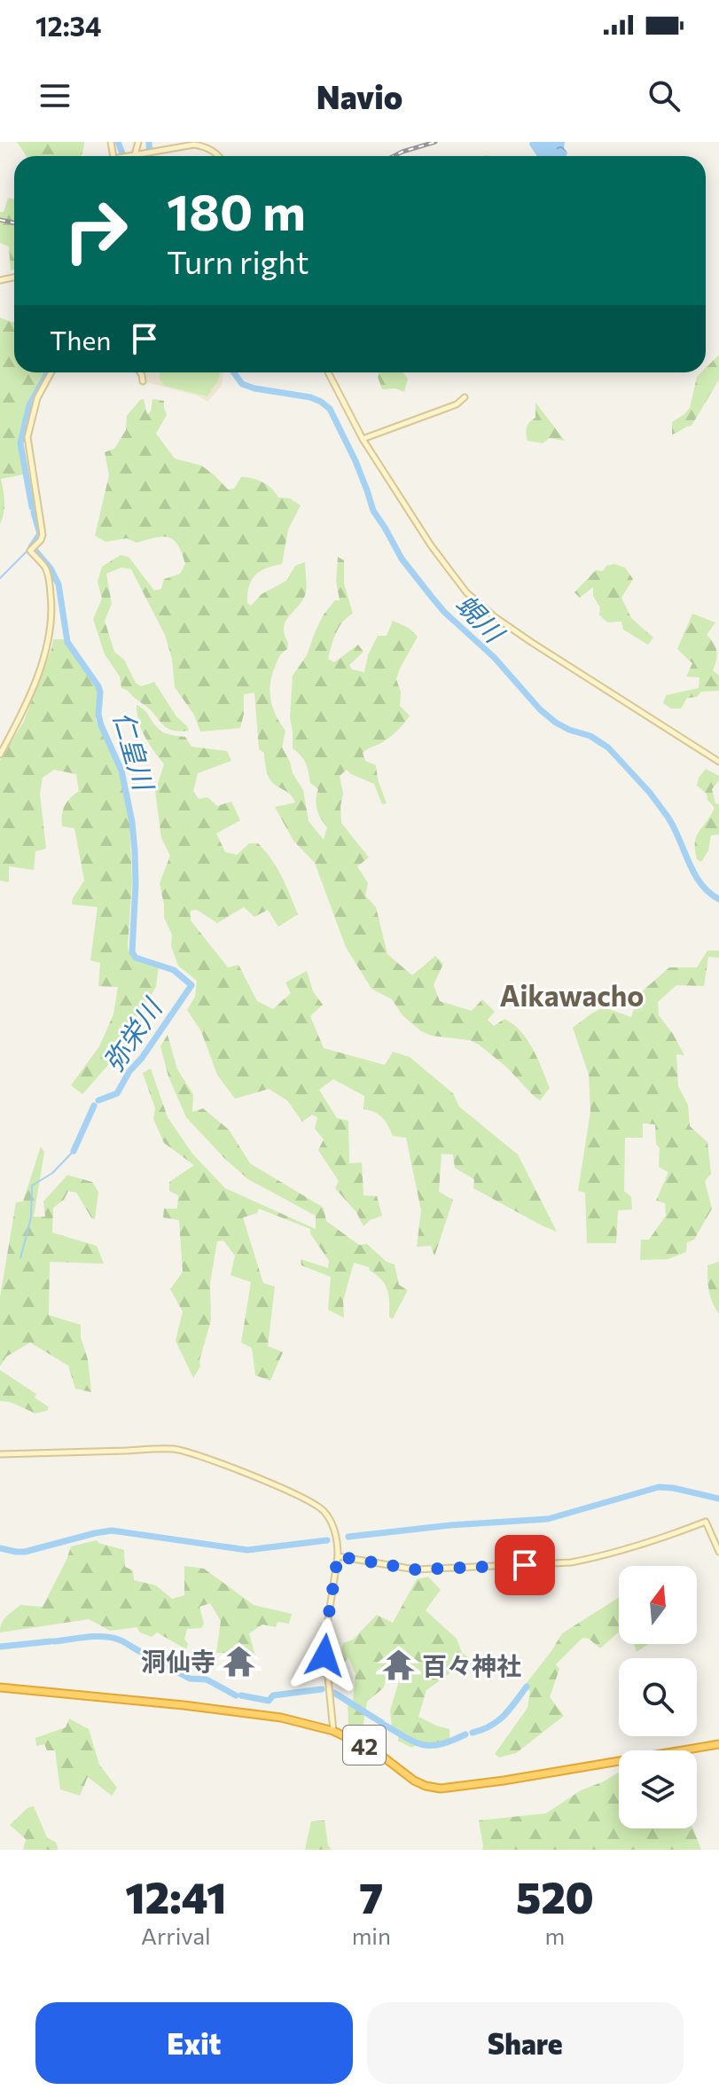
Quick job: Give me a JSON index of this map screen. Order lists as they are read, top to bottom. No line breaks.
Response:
{"streets":{"highway":["42"]},"districts":["Aikawacho"],"water":["蜆川","仁皇川","弥栄川"],"places":{"temple":["洞仙寺","百々神社"]},"north":"top","page":{"status":"12:34","header":"Navio","turn":["180 m","Turn right"],"then":"Then","eta":["12:41","Arrival","7","min","520","m"],"buttons":["Exit","Share"]}}
